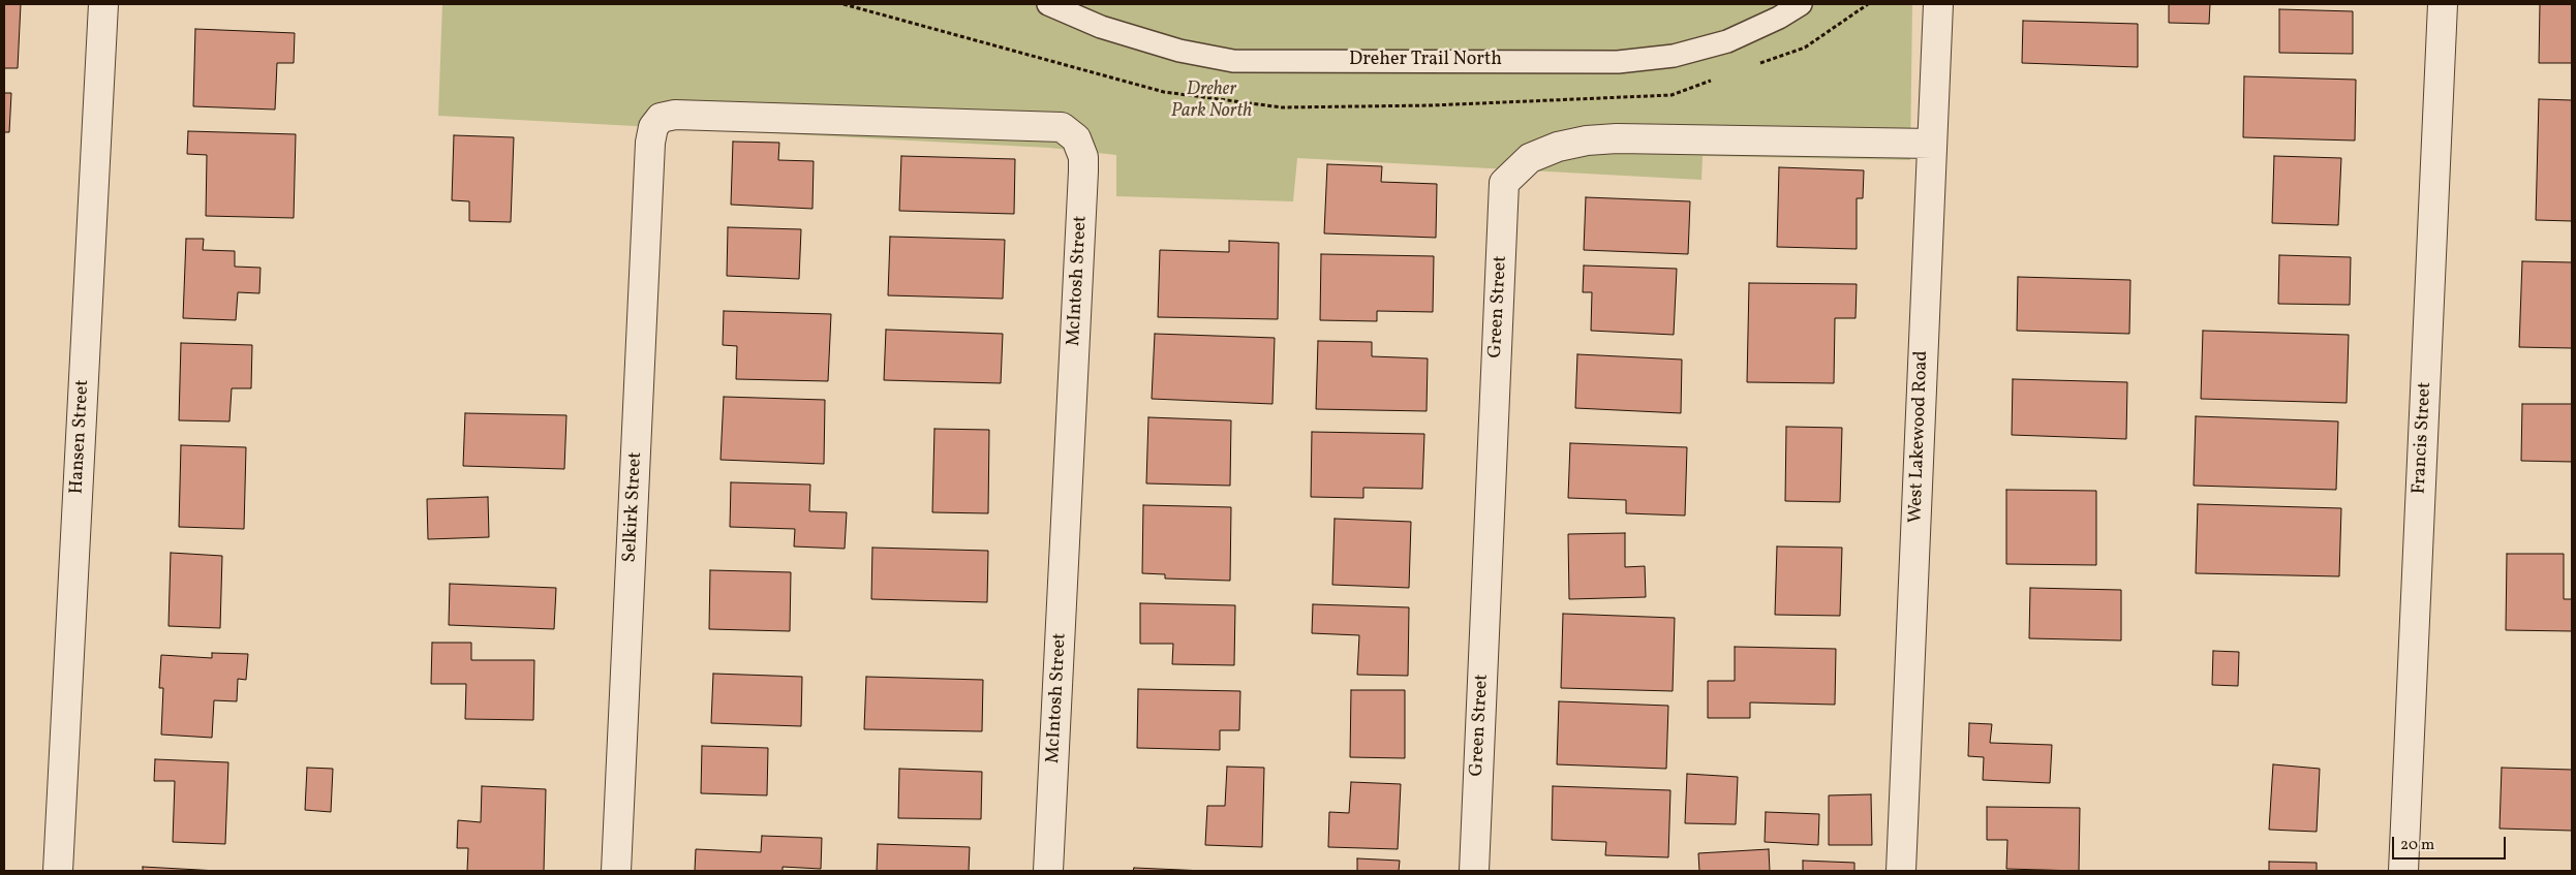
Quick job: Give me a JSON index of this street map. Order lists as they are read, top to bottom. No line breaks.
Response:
{"streets":{"street":["McIntosh Street","Green Street","Hansen Street","West Lakewood Road","Francis Street","Selkirk Street"],"lane":["Dreher Trail North"]},"crossings":[["McIntosh Street","Selkirk Street"],["Green Street","West Lakewood Road"]],"parks":["Dreher Park North"],"scale_bar":"20 m"}
